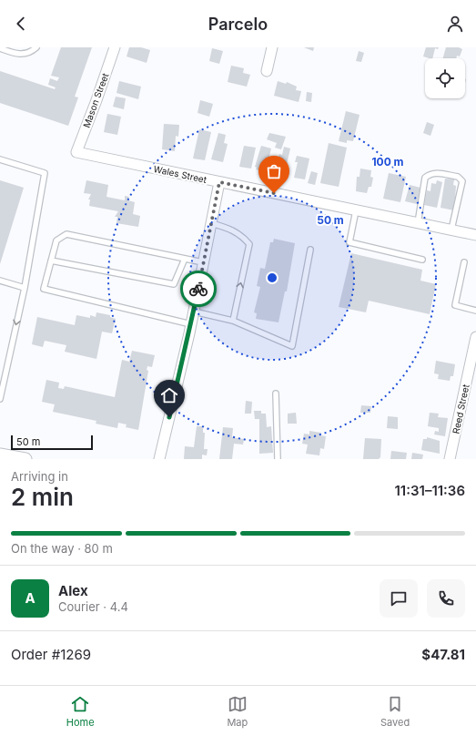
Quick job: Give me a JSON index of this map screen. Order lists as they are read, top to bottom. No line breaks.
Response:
{"streets":{"street":["Mason Street","Wales Street","Reed Street"]},"crossings":[["Mason Street","Wales Street"]],"scale_bar":"50 m","page":{"header":"Parcelo","scale":"50 m","heading":["2 min","Arriving in","11:31–11:36"],"panel":["Alex","Courier · 4.4","Order #1269","$47.81"],"bar":"On the way · 80 m","round":"A","tabs":["Home","Map","Saved"]},"rings":["100 m","50 m"]}
